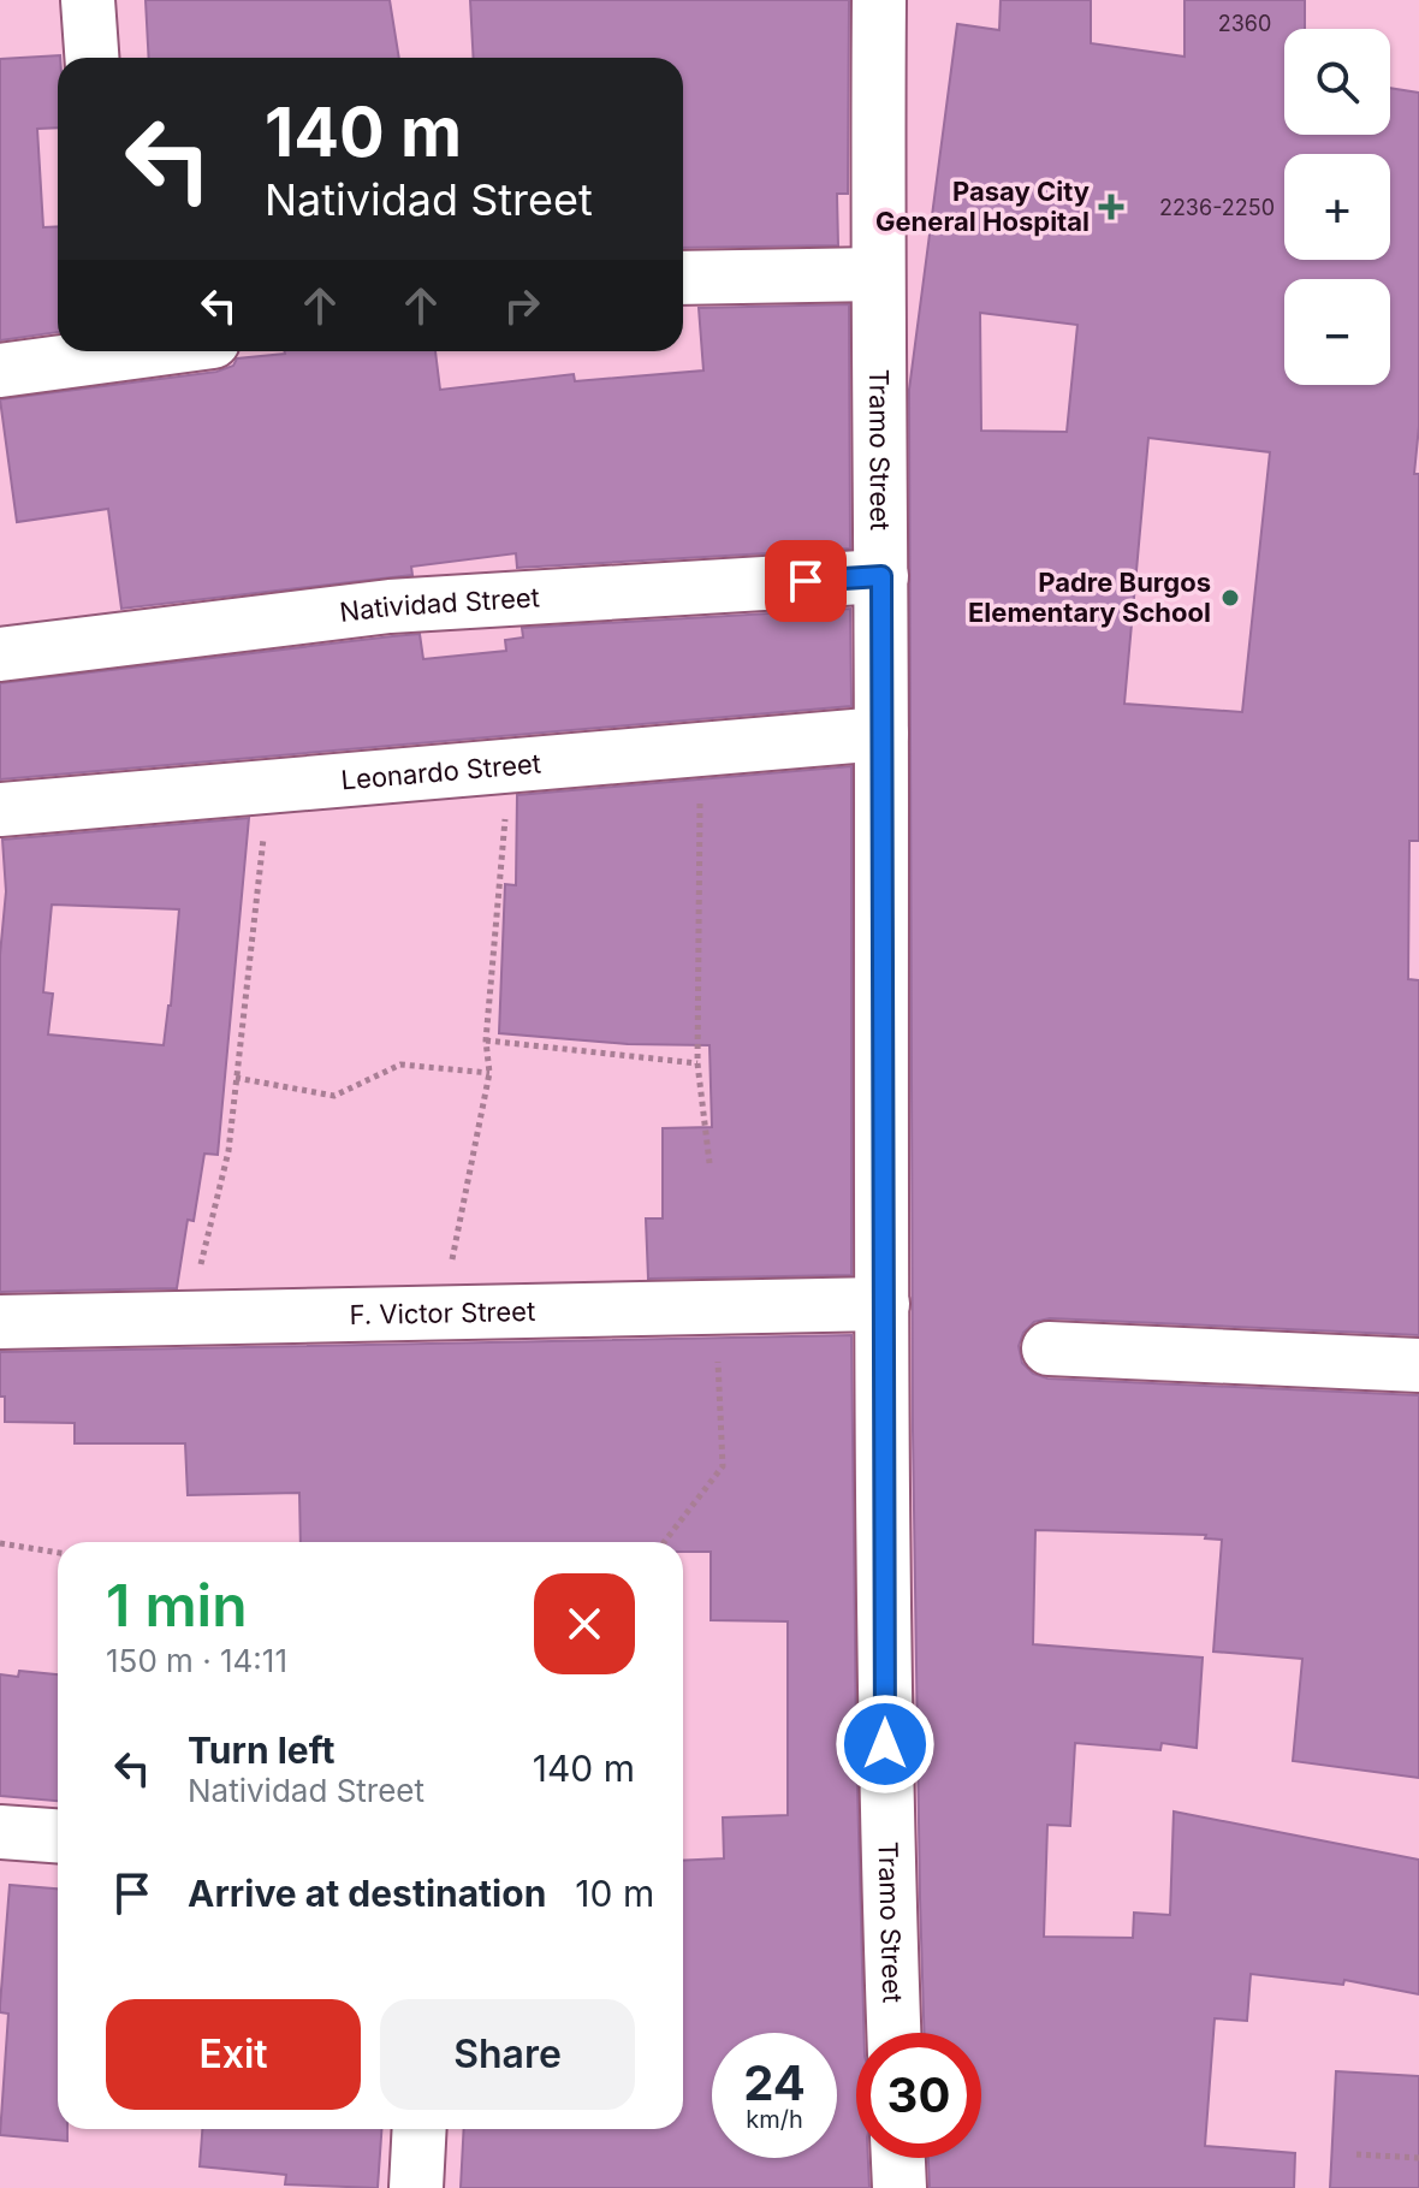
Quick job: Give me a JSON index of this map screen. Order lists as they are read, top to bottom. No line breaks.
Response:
{"streets":{"street":["Tramo Street","Natividad Street","Leonardo Street","F. Victor Street"]},"crossings":[["Tramo Street","Natividad Street"],["Tramo Street","Leonardo Street"],["Tramo Street","F. Victor Street"]],"places":{"health":["Pasay City General Hospital"],"other":["Padre Burgos Elementary School"]},"house_numbers":["2360","2236-2250"],"page":{"map_buttons":["+","−"],"turn":["140 m","Natividad Street"],"heading":["1 min","150 m · 14:11"],"list":[{"name":"Turn left","note":"Natividad Street","value":"140 m"},{"name":"Arrive at destination","value":"10 m"}],"buttons":["Exit","Share"],"speed":"24 km/h","limit":"30"}}
